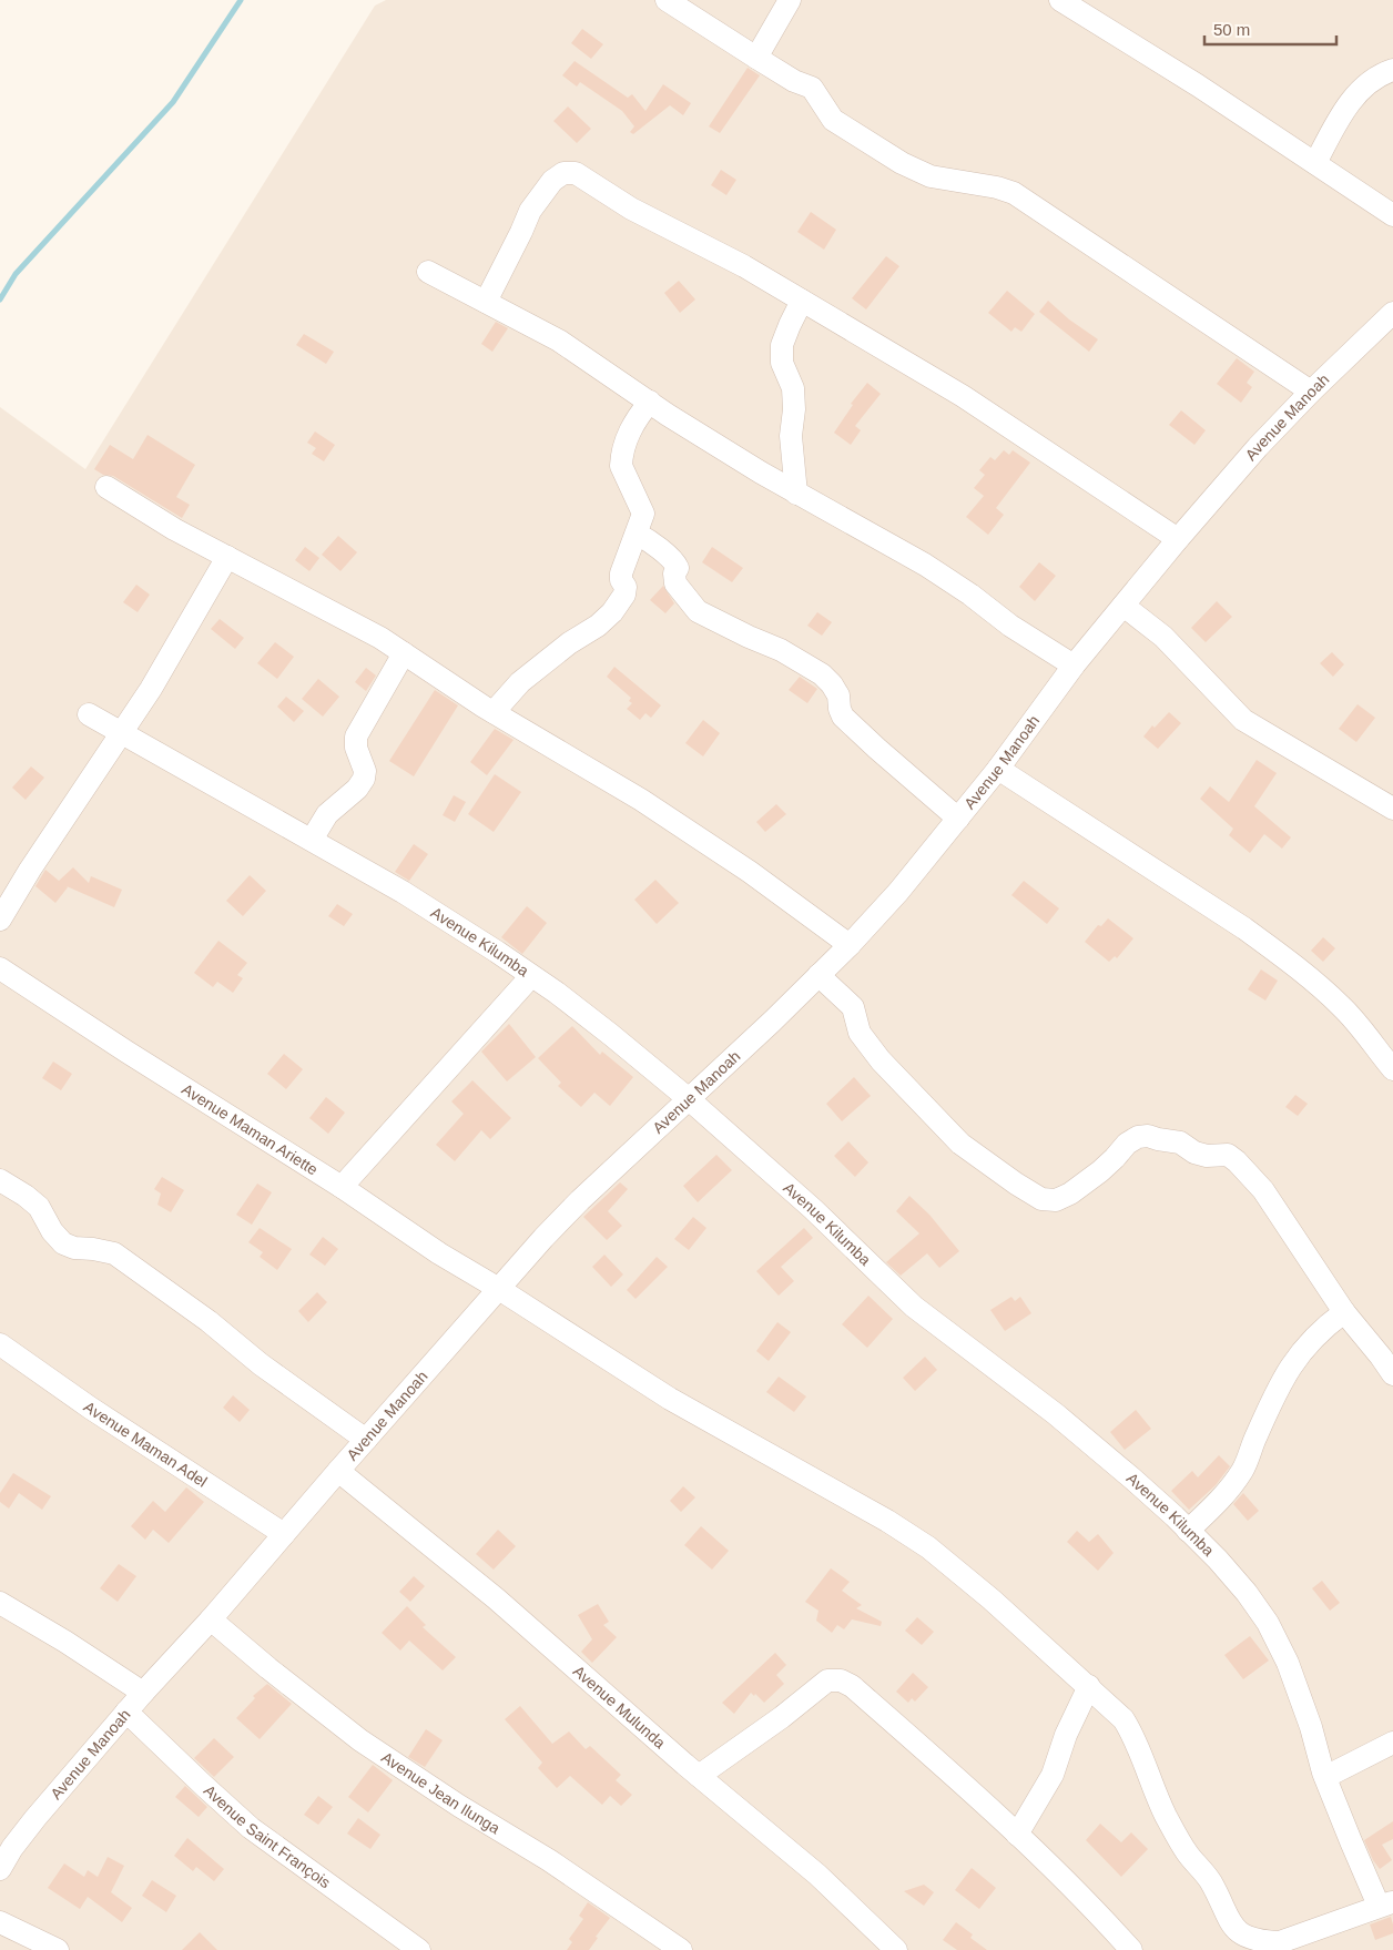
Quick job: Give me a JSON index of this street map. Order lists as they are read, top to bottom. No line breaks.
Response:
{"streets":{"street":["Avenue Manoah","Avenue Kilumba","Avenue Maman Ariette","Avenue Maman Adel","Avenue Mulunda","Avenue Jean Ilunga","Avenue Saint François"]},"crossings":[["Avenue Manoah","Avenue Kilumba"],["Avenue Manoah","Avenue Maman Ariette"],["Avenue Manoah","Avenue Maman Adel"],["Avenue Manoah","Avenue Mulunda"],["Avenue Manoah","Avenue Jean Ilunga"],["Avenue Manoah","Avenue Saint François"],["Avenue Kilumba","Avenue Maman Ariette"]],"scale_bar":"50 m"}
